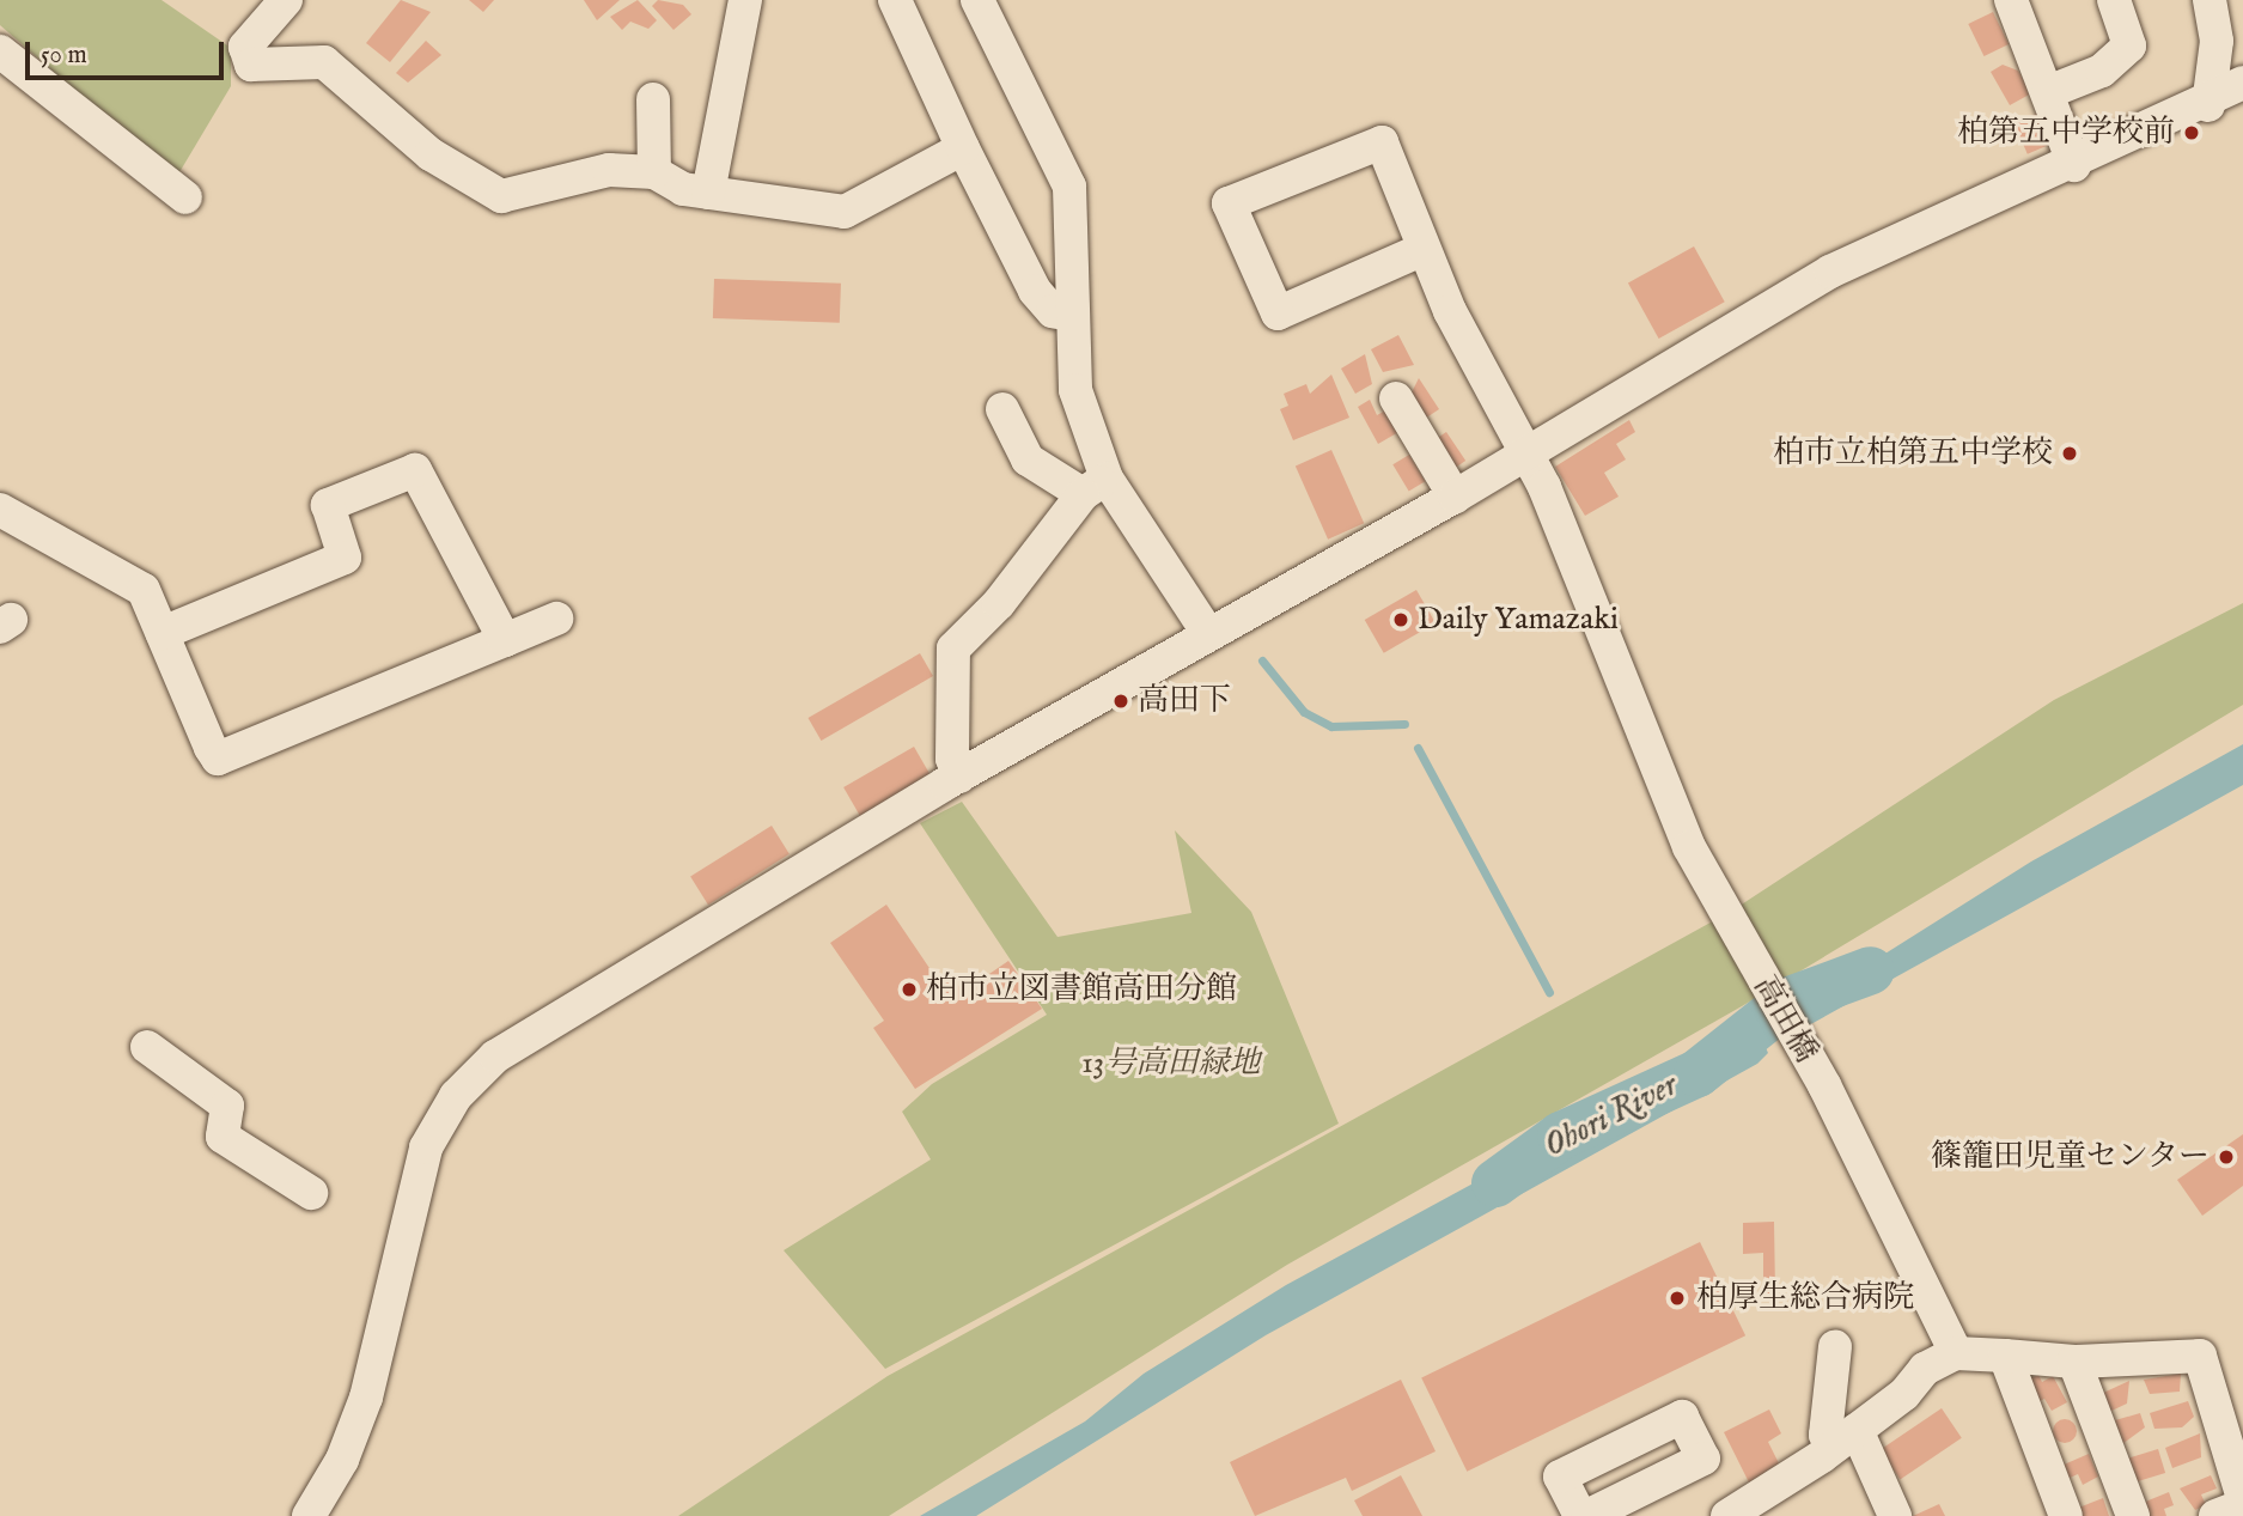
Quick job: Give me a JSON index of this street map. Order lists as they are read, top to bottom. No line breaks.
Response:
{"streets":{"street":["高田橋"]},"water":["Ohori River"],"parks":["13号高田緑地"],"places":["柏第五中学校前","柏市立柏第五中学校","Daily Yamazaki","高田下","柏市立図書館高田分館","篠籠田児童センター","柏厚生総合病院"],"scale_bar":"50 m"}
